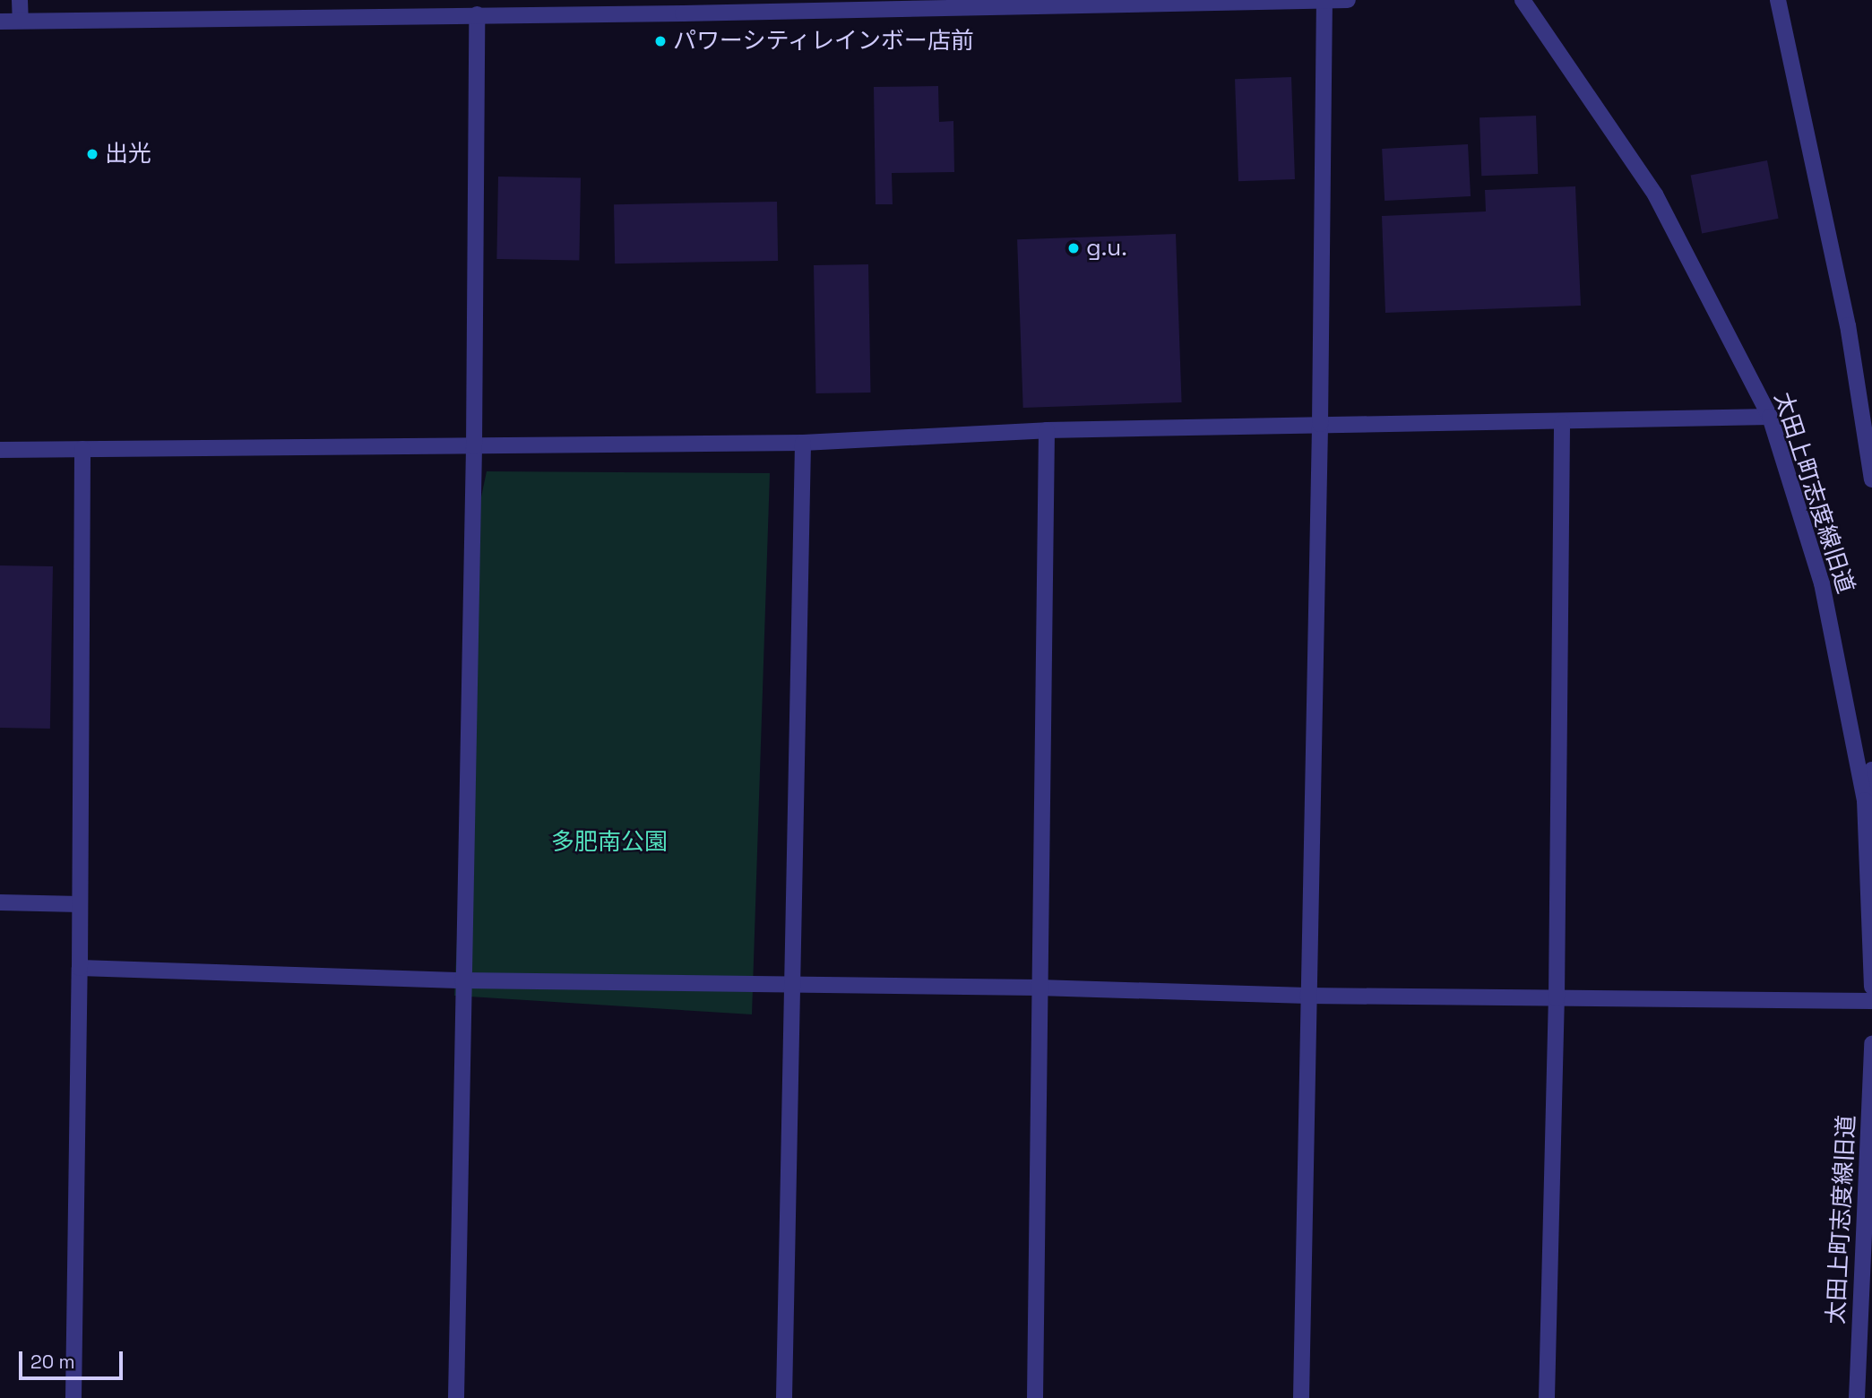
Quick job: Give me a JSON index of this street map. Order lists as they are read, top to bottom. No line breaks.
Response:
{"streets":{"street":["太田上町志度線旧道"]},"parks":["多肥南公園"],"places":["パワーシティレインボー店前","出光","g.u."],"scale_bar":"20 m"}
